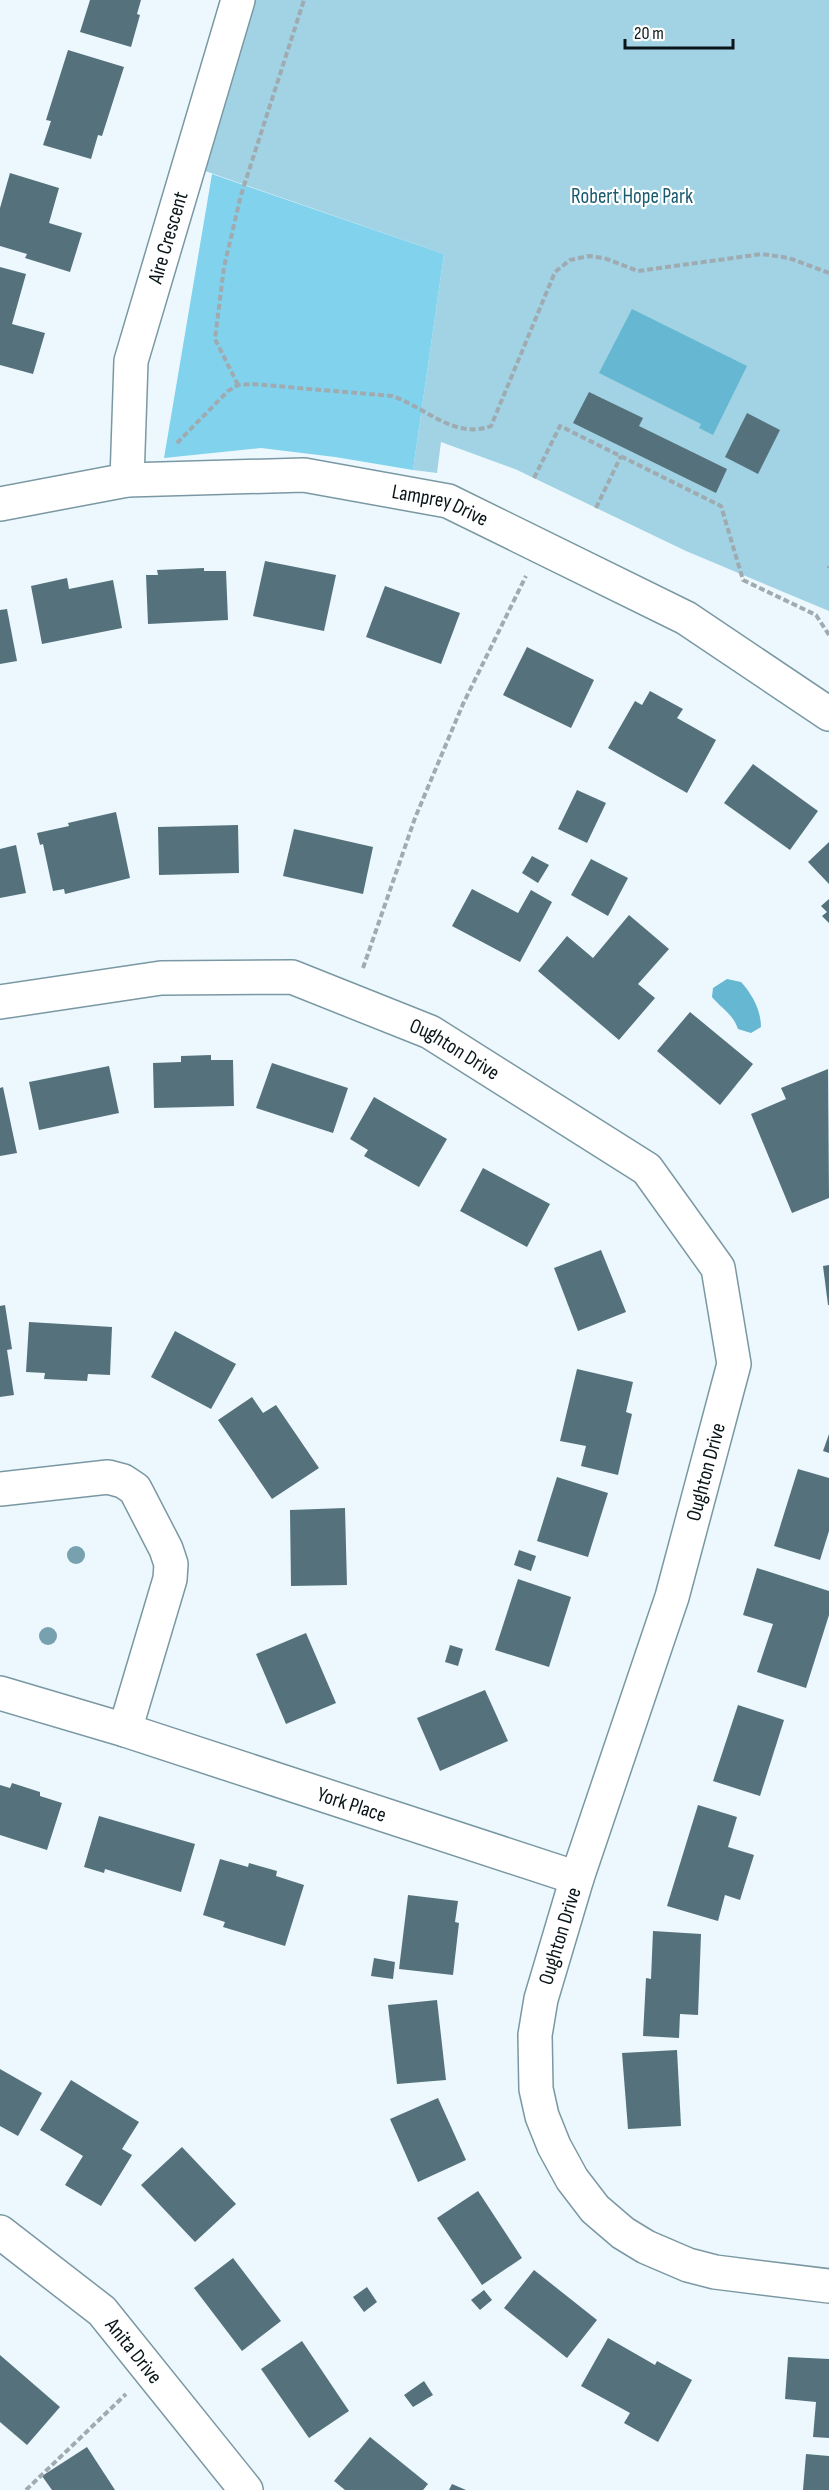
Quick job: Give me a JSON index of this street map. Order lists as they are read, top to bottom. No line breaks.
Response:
{"streets":{"street":["Aire Crescent","Lamprey Drive","Oughton Drive","York Place","Anita Drive"]},"crossings":[["Aire Crescent","Lamprey Drive"],["Oughton Drive","York Place"]],"parks":["Robert Hope Park"],"scale_bar":"20 m"}
